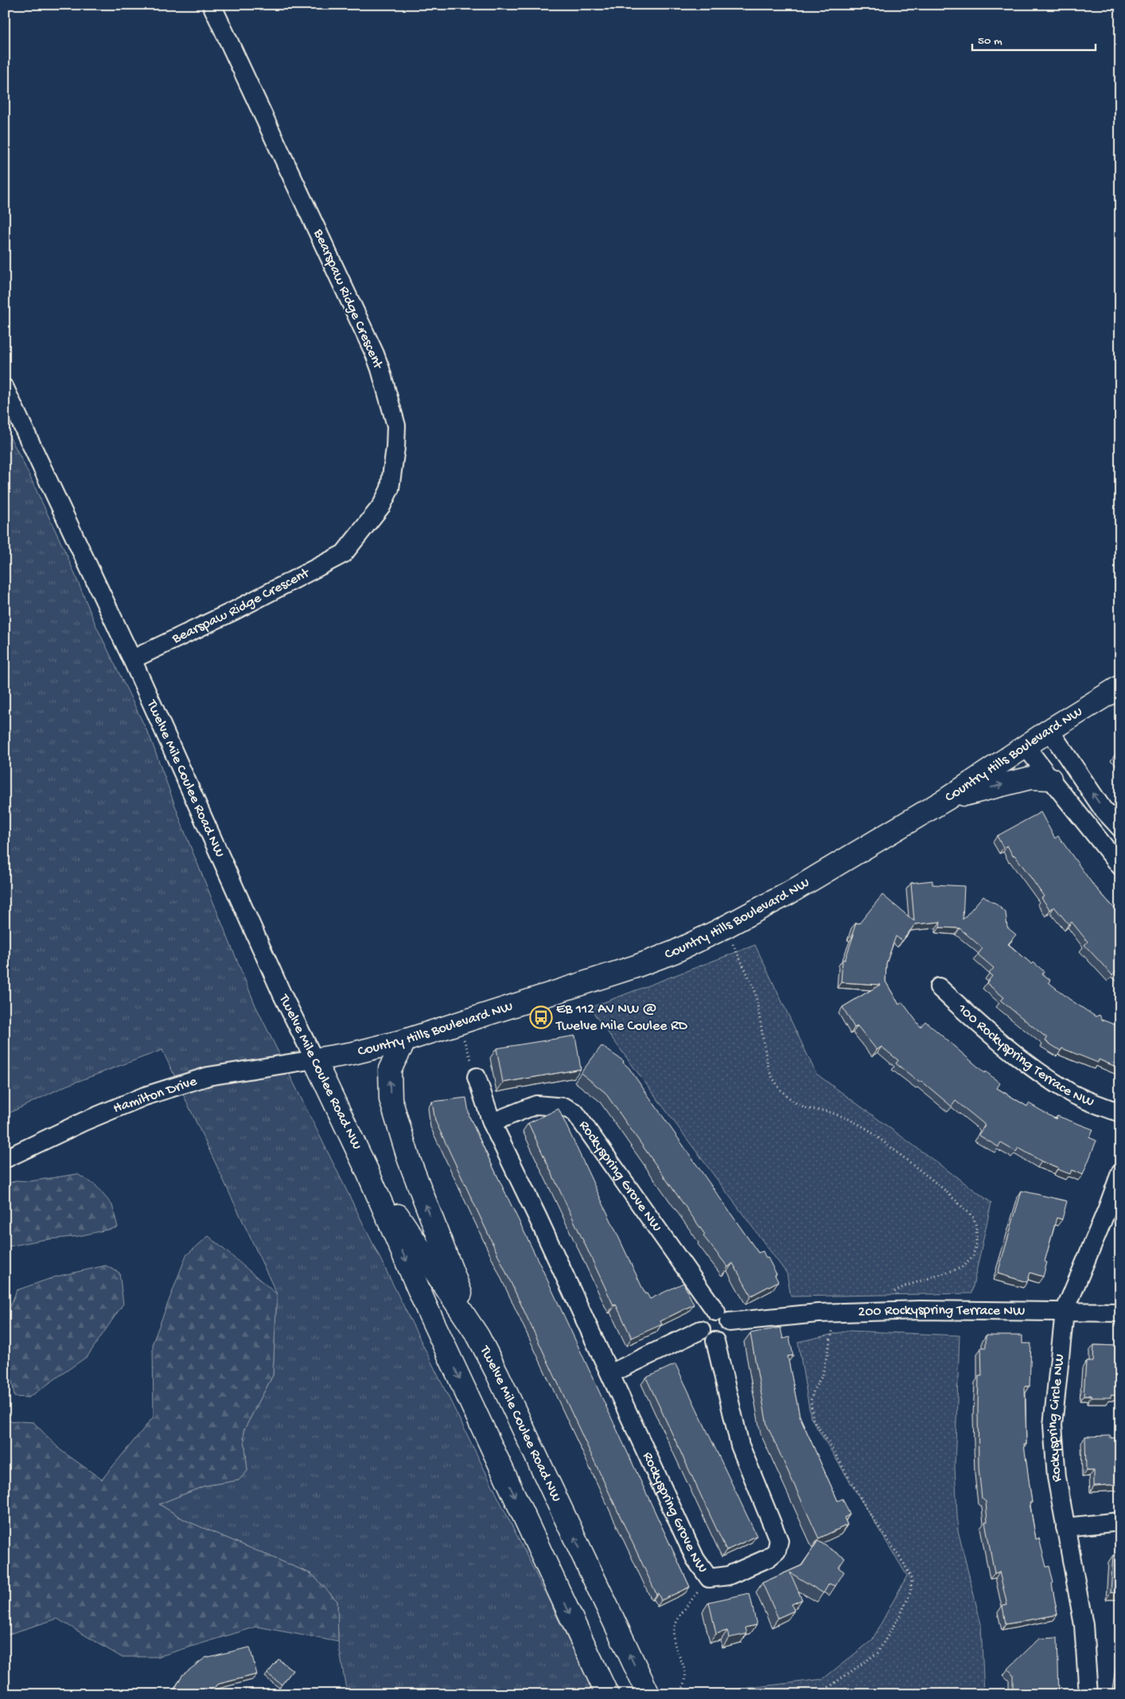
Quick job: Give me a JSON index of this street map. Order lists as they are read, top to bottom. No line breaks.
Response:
{"streets":{"main road":["Country Hills Boulevard NW","Twelve Mile Coulee Road NW"],"street":["Bearspaw Ridge Crescent","100 Rockyspring Terrace NW","Hamilton Drive","Rockyspring Grove NW","200 Rockyspring Terrace NW","Rockyspring Circle NW"]},"crossings":[["Bearspaw Ridge Crescent","Twelve Mile Coulee Road NW"],["Country Hills Boulevard NW","Twelve Mile Coulee Road NW"],["Country Hills Boulevard NW","Hamilton Drive"],["Twelve Mile Coulee Road NW","Hamilton Drive"],["Rockyspring Grove NW","200 Rockyspring Terrace NW"],["200 Rockyspring Terrace NW","Rockyspring Circle NW"]],"places":{"bus stop":["EB 112 AV NW @ Twelve Mile Coulee RD"]},"scale_bar":"50 m"}
